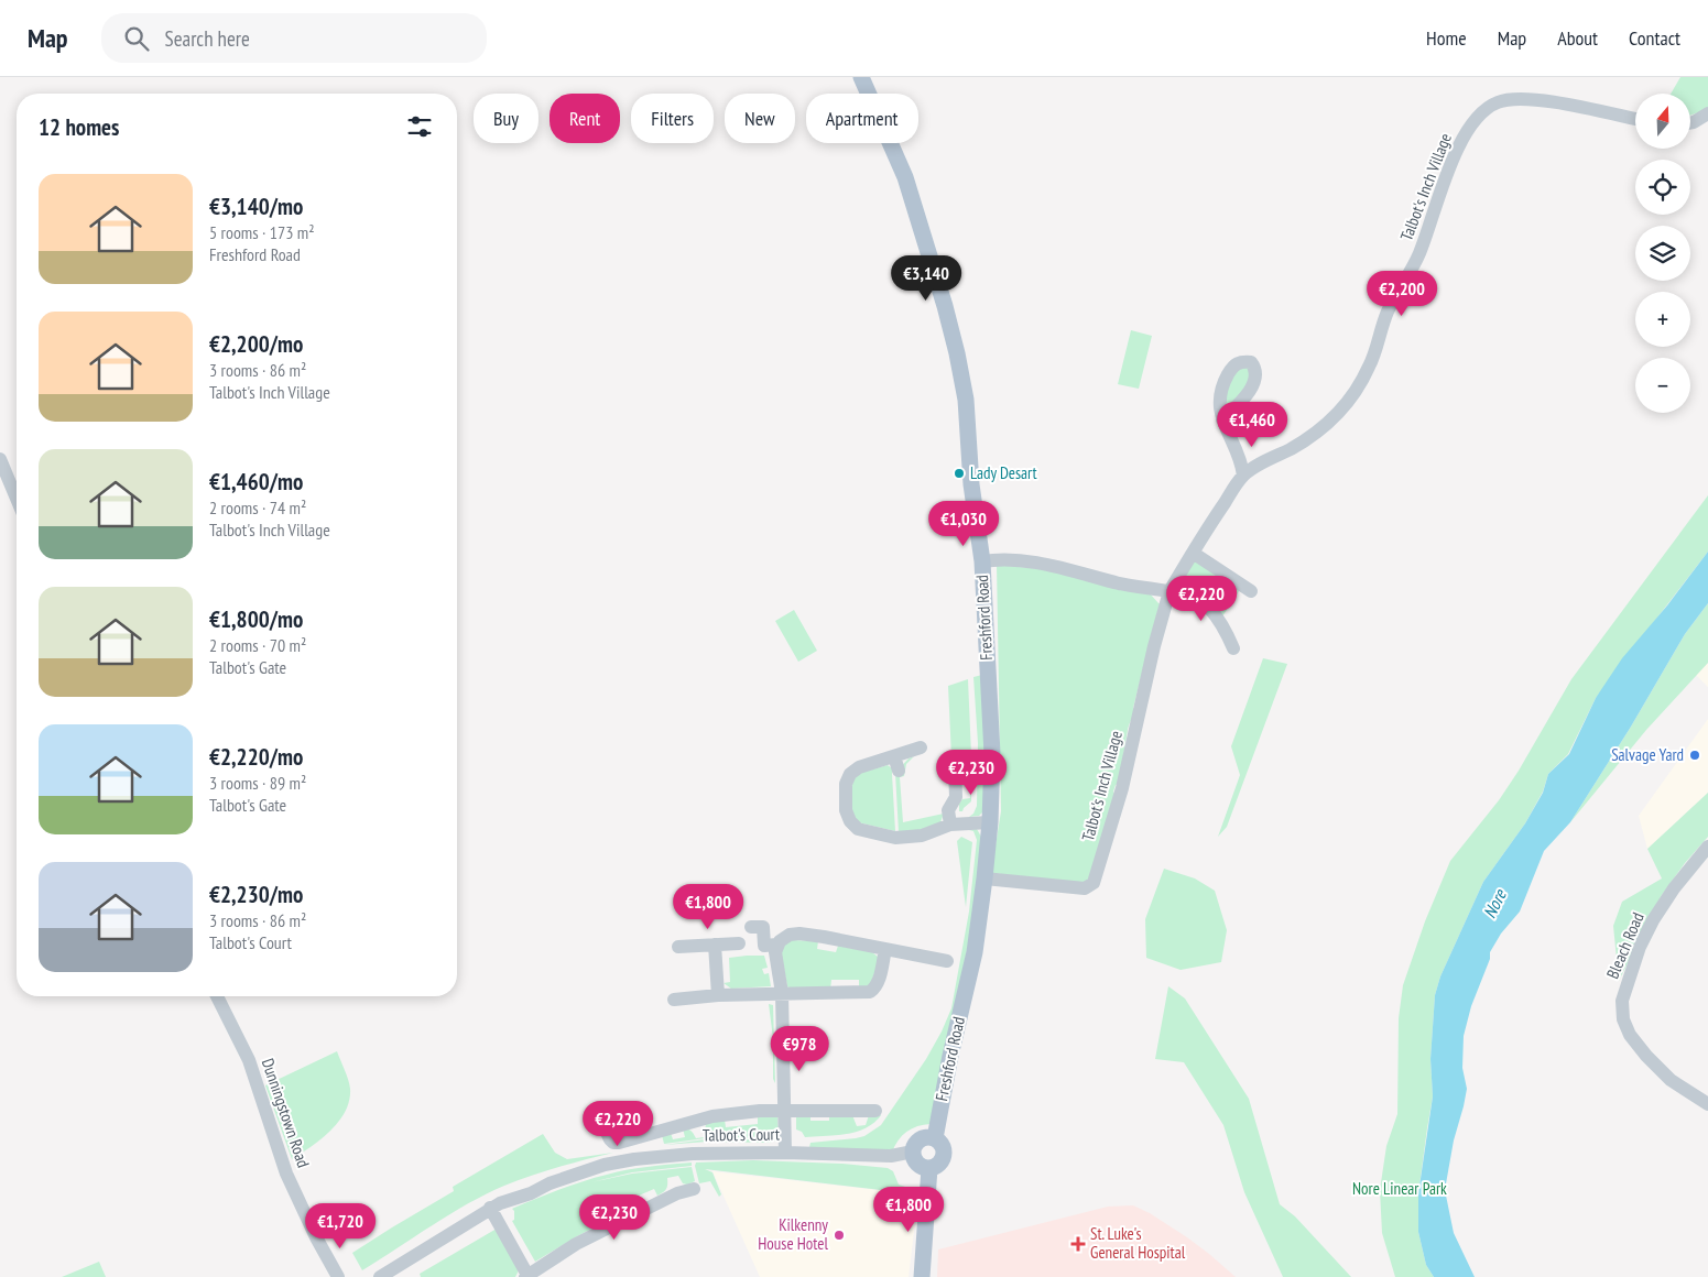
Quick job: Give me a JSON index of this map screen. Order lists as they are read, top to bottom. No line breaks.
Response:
{"streets":{"main road":["Freshford Road"],"street":["Talbot's Inch Village","Bleach Road","Dunningstown Road","Talbot's Court"]},"crossings":[["Talbot's Inch Village","Freshford Road"],["Freshford Road","Talbot's Court"]],"water":["Nore"],"parks":["Nore Linear Park"],"places":{"other":["Lady Desart","Salvage Yard","Kilkenny House Hotel"],"health":["St. Luke's General Hospital"]},"north":"top","page":{"header":"Map","search":"Search here","nav":["Home","Map","About","Contact"],"map_buttons":["+","−"],"chip":["Buy","Rent","Filters","New","Apartment"],"heading":"12 homes","list":[{"name":"€3,140/mo","note":"5 rooms · 173 m² · Freshford Road"},{"name":"€2,200/mo","note":"3 rooms · 86 m² · Talbot's Inch Village"},{"name":"€1,460/mo","note":"2 rooms · 74 m² · Talbot's Inch Village"},{"name":"€1,800/mo","note":"2 rooms · 70 m² · Talbot's Gate"},{"name":"€2,220/mo","note":"3 rooms · 89 m² · Talbot's Gate"},{"name":"€2,230/mo","note":"3 rooms · 86 m² · Talbot's Court"}],"price":["€3,140","€2,200","€1,460","€1,030","€2,220","€2,230","€1,800","€978","€2,220","€1,800","€2,230","€1,720"]}}
